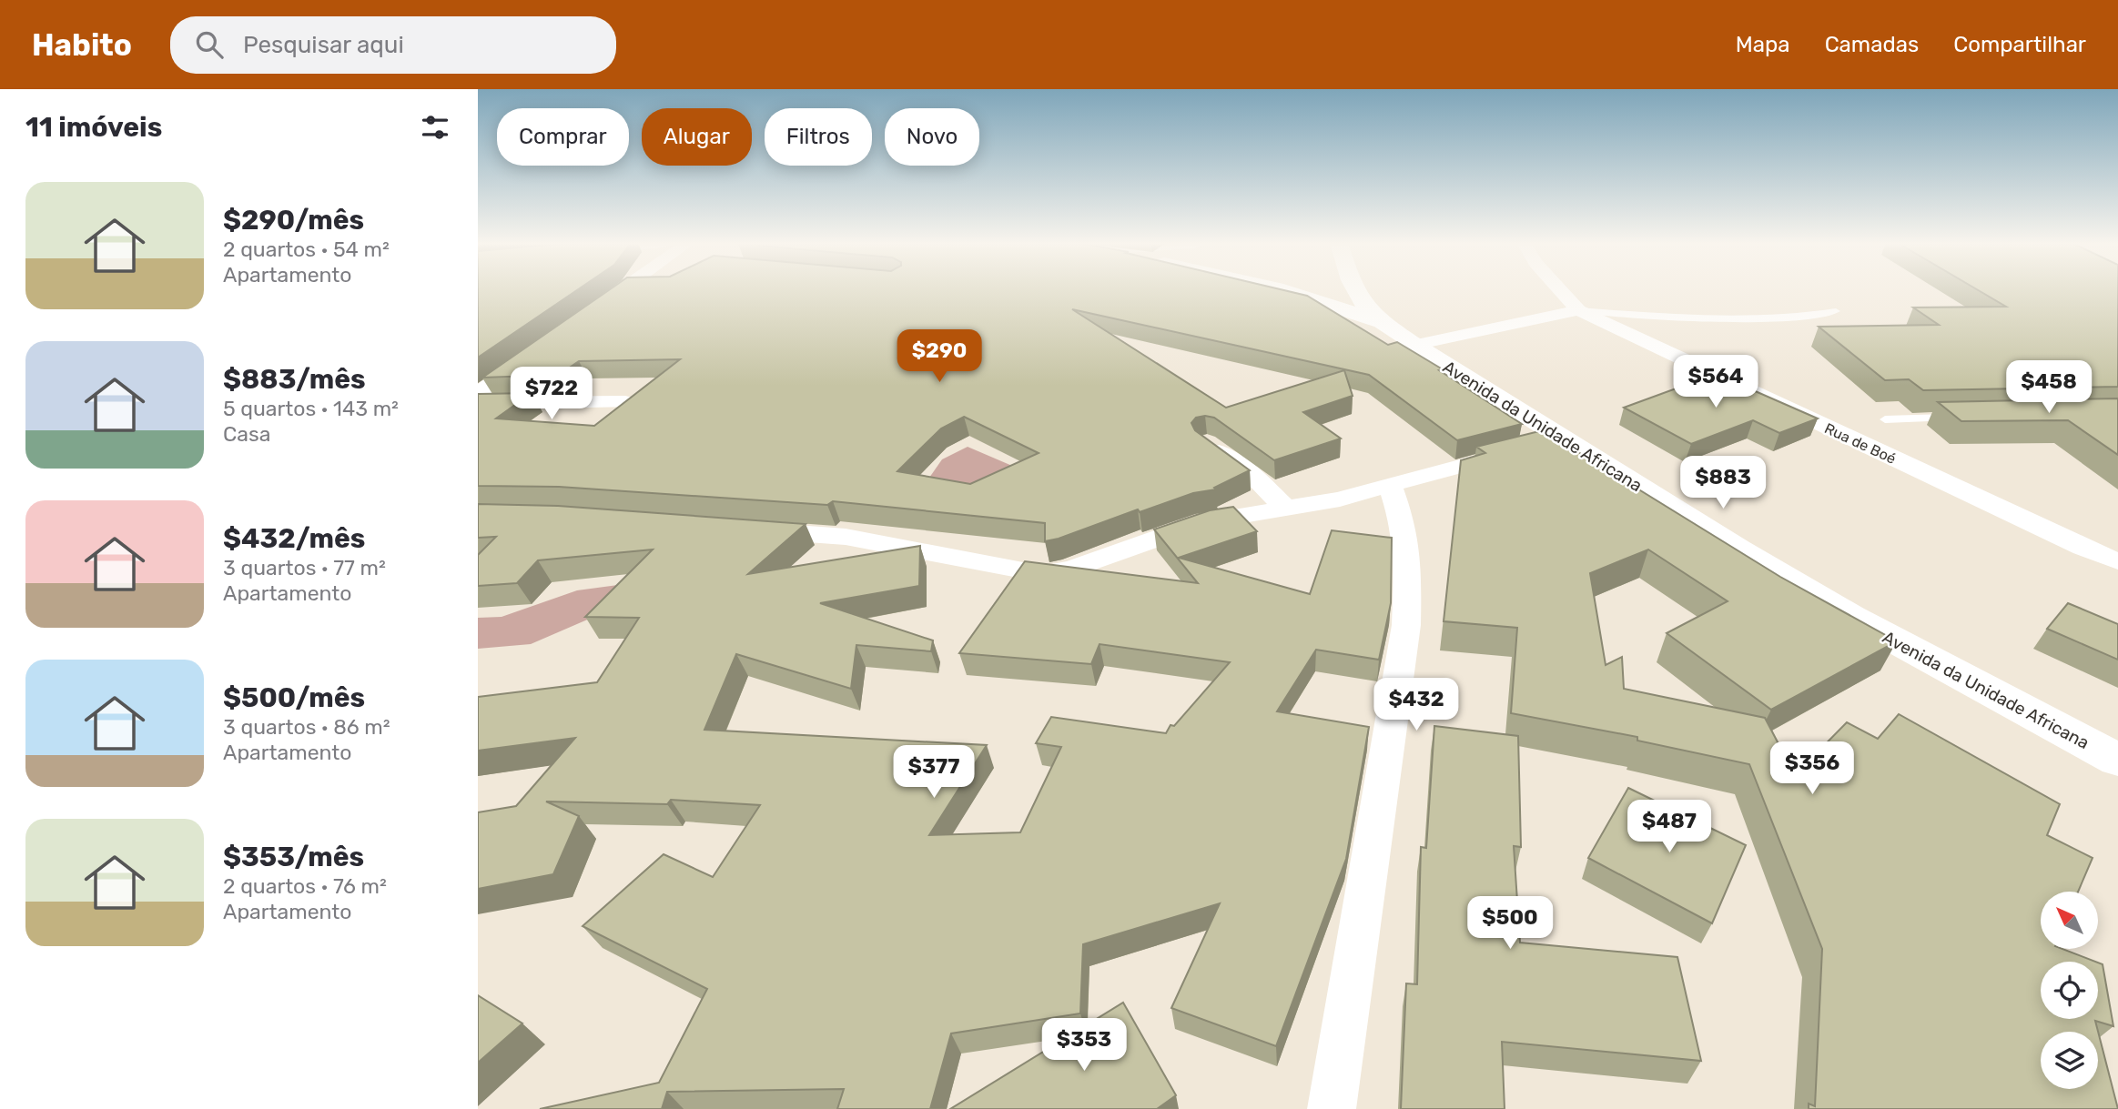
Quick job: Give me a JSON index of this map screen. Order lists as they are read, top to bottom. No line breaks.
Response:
{"streets":{"street":["Avenida da Unidade Africana","Rua de Boé"]},"north":"top left","page":{"header":"Habito","search":"Pesquisar aqui","nav":["Mapa","Camadas","Compartilhar"],"heading":"11 imóveis","chip":["Comprar","Alugar","Filtros","Novo"],"list":[{"name":"$290/mês","note":"2 quartos · 54 m² · Apartamento"},{"name":"$883/mês","note":"5 quartos · 143 m² · Casa"},{"name":"$432/mês","note":"3 quartos · 77 m² · Apartamento"},{"name":"$500/mês","note":"3 quartos · 86 m² · Apartamento"},{"name":"$353/mês","note":"2 quartos · 76 m² · Apartamento"}],"price":["$290","$564","$458","$722","$883","$432","$356","$377","$487","$500","$353"]}}
